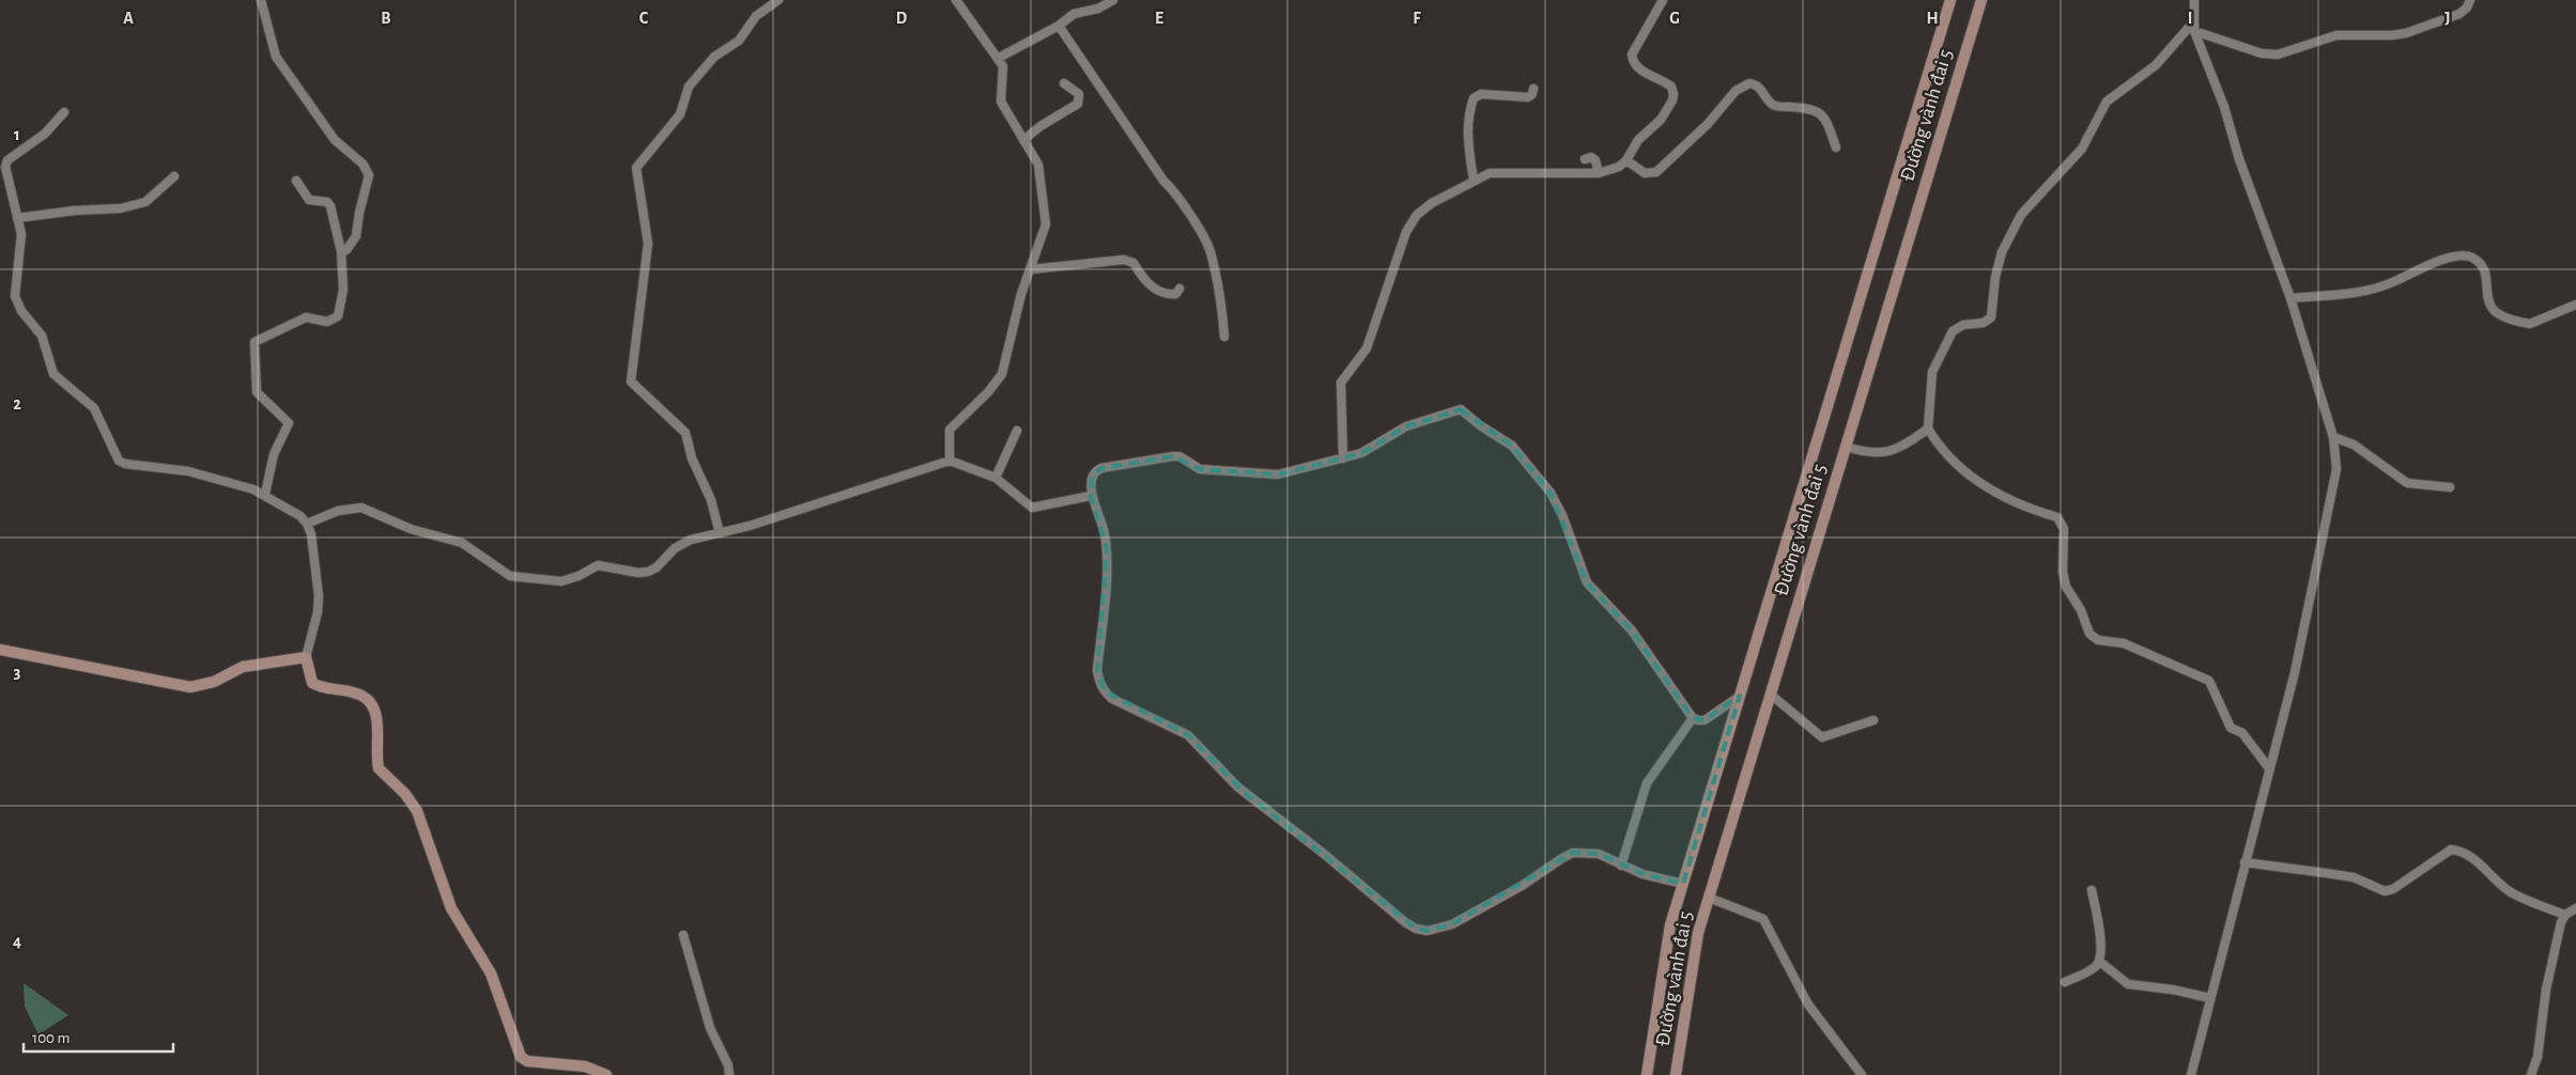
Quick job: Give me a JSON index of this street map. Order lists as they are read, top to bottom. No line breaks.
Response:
{"streets":{"main road":["Đường vành đai 5"]},"scale_bar":"100 m","grid":{"columns":["A","B","C","D","E","F","G","H","I","J"],"rows":["1","2","3","4"]}}
